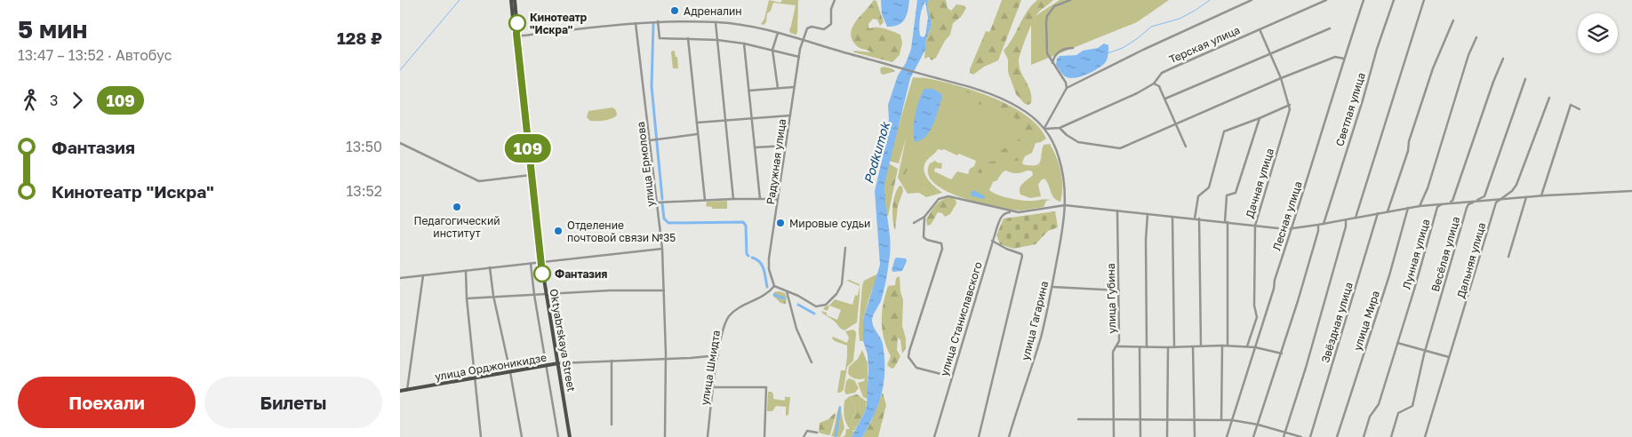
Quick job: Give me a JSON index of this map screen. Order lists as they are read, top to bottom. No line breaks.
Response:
{"streets":{"main road":["Oktyabrskaya Street","улица Орджоникидзе"],"street":["Терская улица","Светлая улица","Радужная улица","улица Ермолова","Дачная улица","Лесная улица","Лунная улица","Весёлая улица","Дальняя улица","улица Губина","улица Станиславского","улица Гагарина","улица Мира","Звёздная улица","улица Шмидта"]},"crossings":[["Терская улица","улица Гагарина"],["Радужная улица","улица Шмидта"],["улица Ермолова","улица Орджоникидзе"],["Oktyabrskaya Street","улица Орджоникидзе"],["улица Орджоникидзе","улица Шмидта"]],"water":["Podkumok"],"places":["Адреналин","Кинотеатр \"Искра\"","Педагогический институт","Мировые судьи","Отделение почтовой связи №35","Фантазия"],"lines":["bus line 109"],"page":{"heading":["5 мин","13:47 – 13:52 · Автобус","128 ₽"],"on_map":"109","legs":["3","109"],"list":[{"name":"Фантазия","value":"13:50"},{"name":"Кинотеатр \"Искра\"","value":"13:52"}],"buttons":["Поехали","Билеты"]}}
